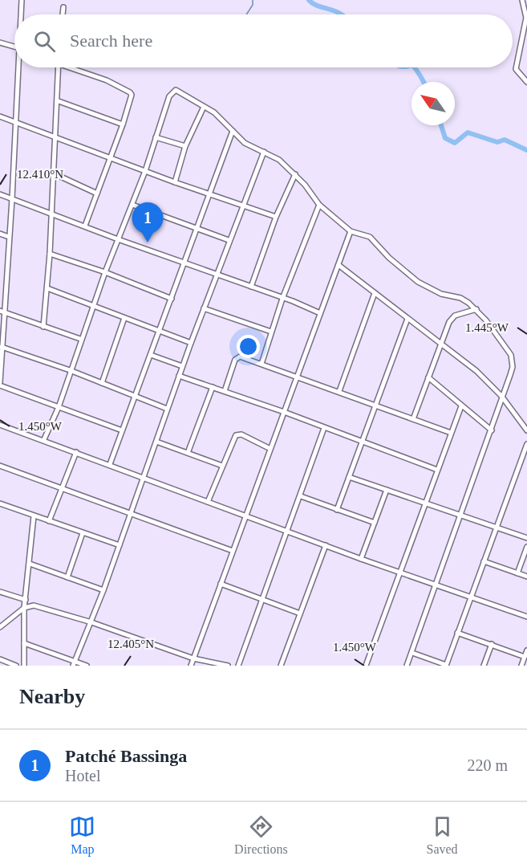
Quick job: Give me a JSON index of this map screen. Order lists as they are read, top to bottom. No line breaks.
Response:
{"north":"top left","page":{"search":"Search here","pins":"1","heading":"Nearby","list":[{"mark":"1","name":"Patché Bassinga","note":"Hotel","value":"220 m"}],"nav":["Map","Directions","Saved"]},"coordinates":["12.410°N","1.445°W","1.450°W","12.405°N"]}
